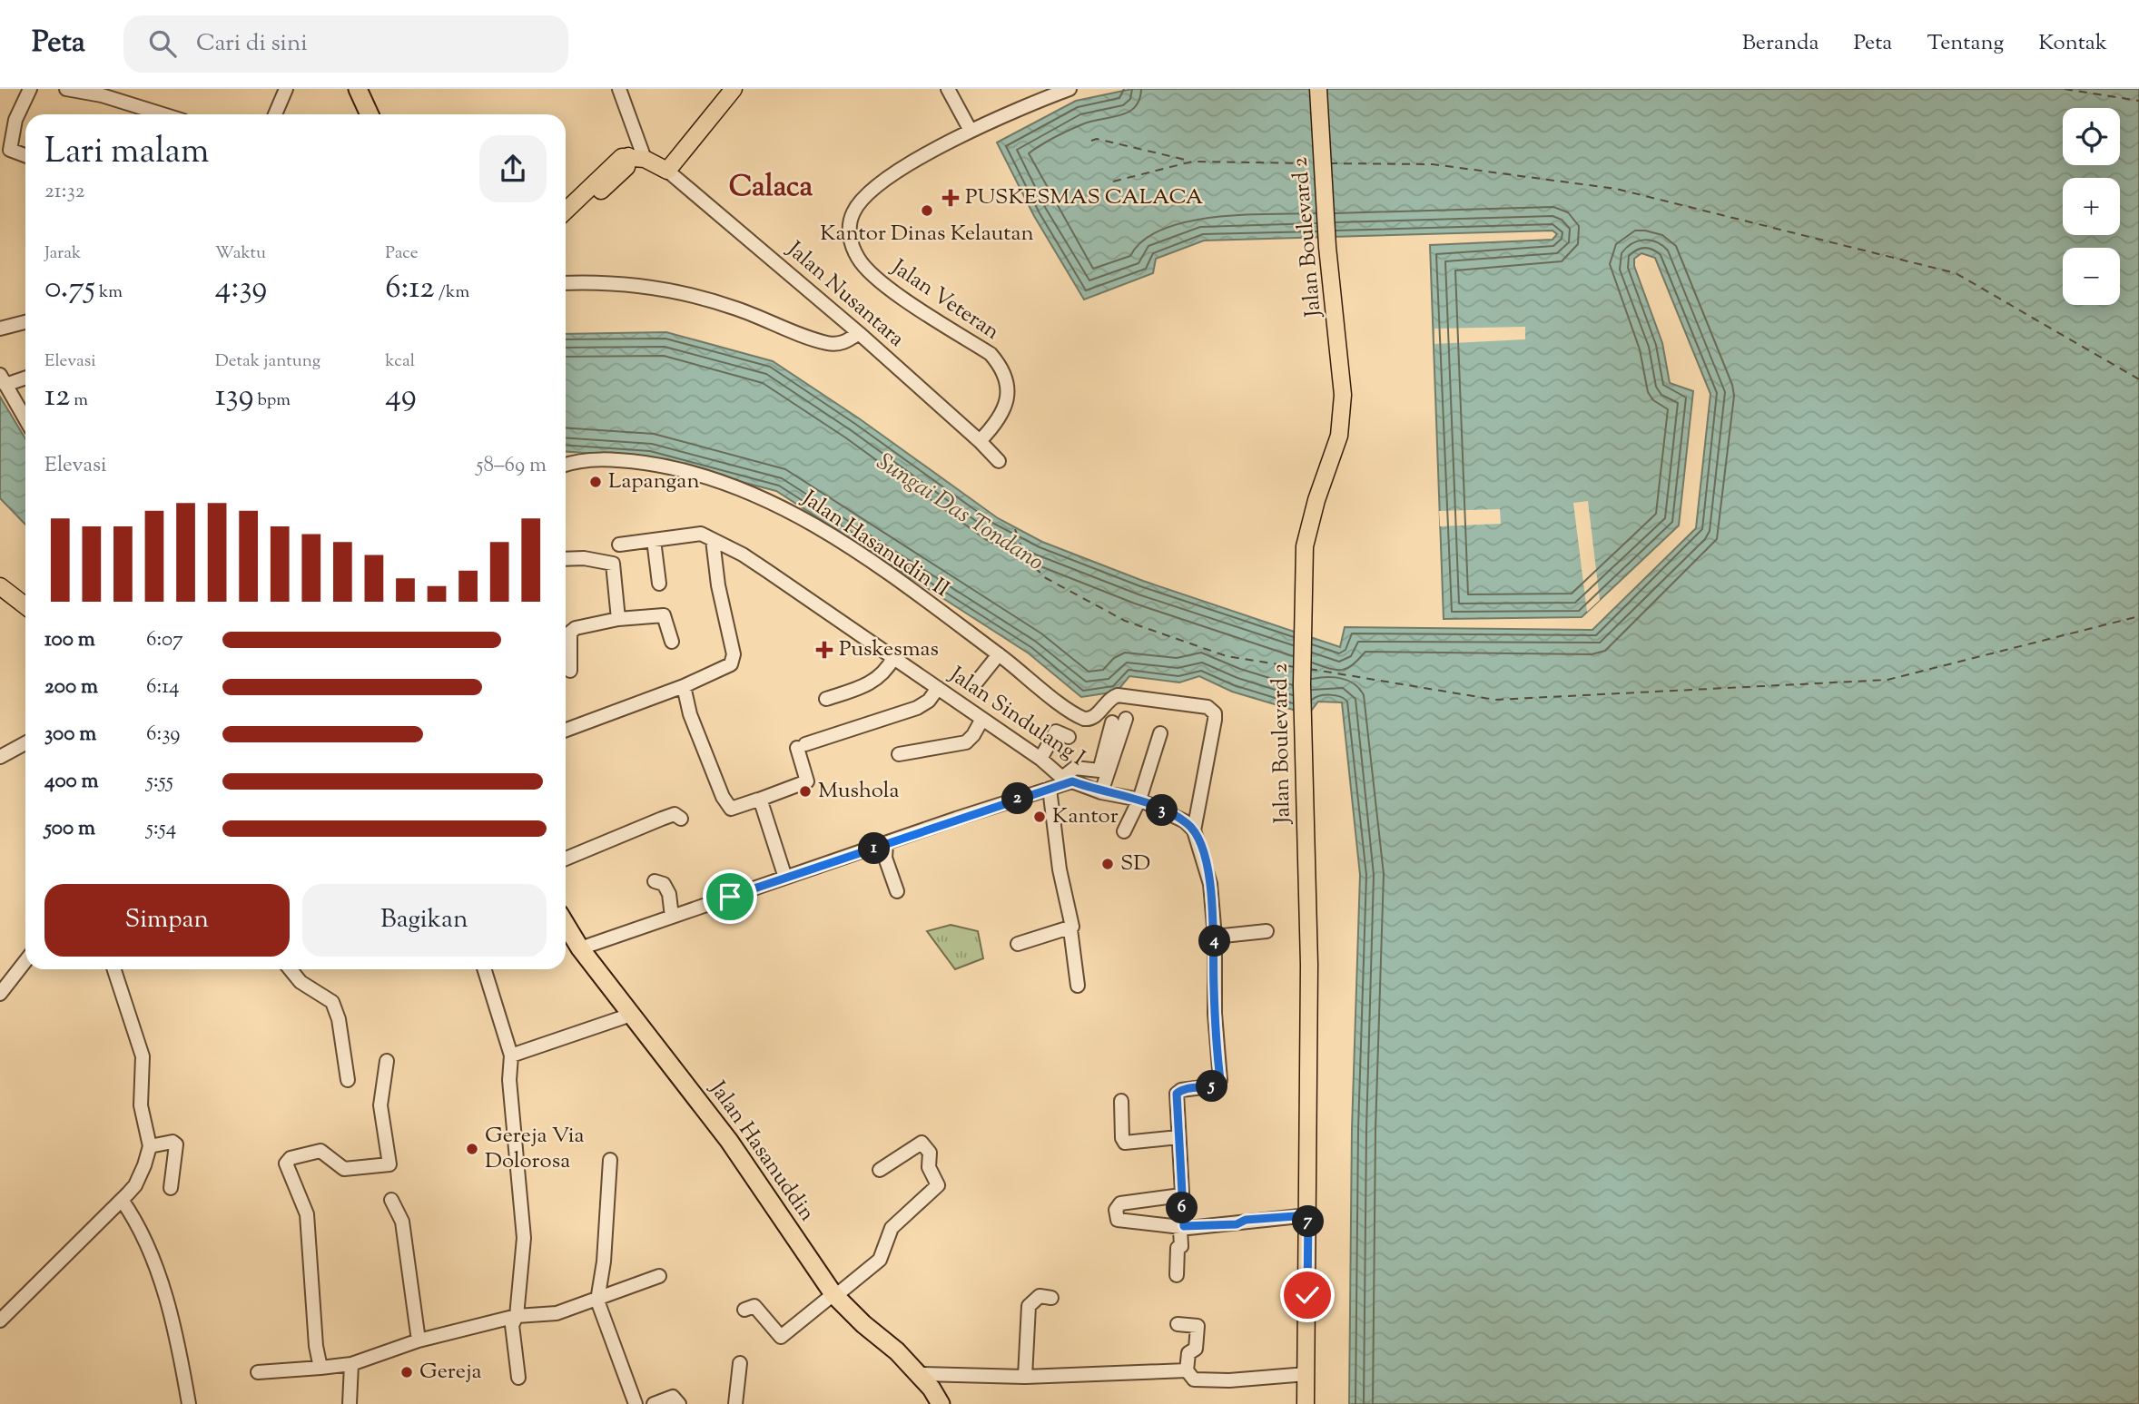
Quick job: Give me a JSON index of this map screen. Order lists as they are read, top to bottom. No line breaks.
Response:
{"streets":{"highway":["Jalan Hasanuddin"],"main road":["Jalan Boulevard 2"],"street":["Jalan Nusantara","Jalan Veteran","Jalan Hasanudin II","Jalan Sindulang I"]},"crossings":[["Jalan Nusantara","Jalan Veteran"],["Jalan Hasanudin II","Jalan Sindulang I"]],"districts":["Calaca"],"water":["Sungai Das Tondano"],"places":{"health":["PUSKESMAS CALACA","Puskesmas"],"other":["Kantor Dinas Kelautan","Lapangan","Mushola","Kantor","SD","Gereja Via Dolorosa","Gereja"]},"page":{"header":"Peta","search":"Cari di sini","nav":["Beranda","Peta","Tentang","Kontak"],"map_buttons":["+","−"],"heading":["Lari malam","21:32"],"stats":[["Jarak","0.75 km"],["Waktu","4:39"],["Pace","6:12 /km"],["Elevasi","12 m"],["Detak jantung","139 bpm"],["kcal","49"]],"chart":["Elevasi","58–69 m"],"list":[{"name":"100 m","note":"6:07"},{"name":"200 m","note":"6:14"},{"name":"300 m","note":"6:39"},{"name":"400 m","note":"5:55"},{"name":"500 m","note":"5:54"}],"pins":["2","3","1","4","5","6","7"],"buttons":["Simpan","Bagikan"]}}
